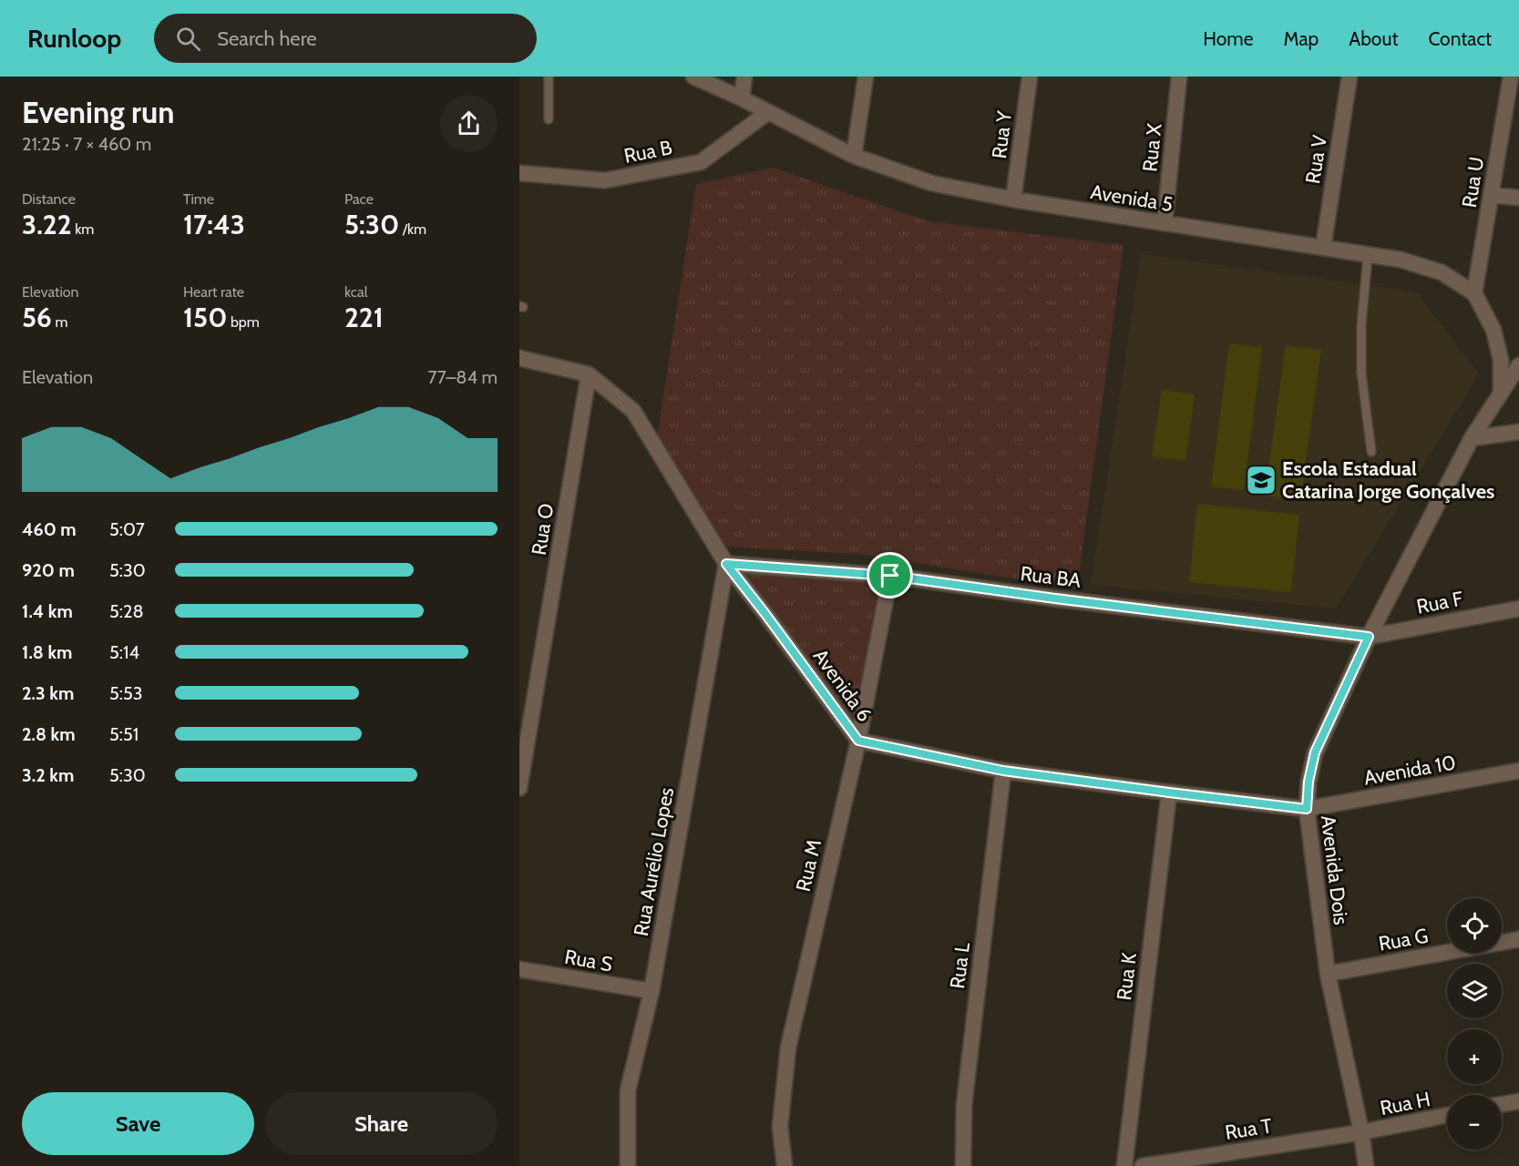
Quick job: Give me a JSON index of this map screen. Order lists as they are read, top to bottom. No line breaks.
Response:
{"streets":{"street":["Rua Y","Rua X","Rua B","Rua V","Rua U","Avenida 5","Rua O","Rua BA","Rua F","Avenida 6","Avenida 10","Rua Aurélio Lopes","Rua M","Avenida Dois","Rua G","Rua S","Rua L","Rua K","Rua H","Rua T"]},"crossings":[["Rua Y","Avenida 5"],["Rua X","Avenida 5"],["Rua B","Avenida 5"],["Rua V","Avenida 5"],["Rua U","Avenida 5"],["Avenida 5","Avenida Dois"],["Rua O","Avenida 6"],["Rua BA","Rua F"],["Rua BA","Avenida 6"],["Rua BA","Rua Aurélio Lopes"],["Rua BA","Rua M"],["Rua BA","Avenida Dois"],["Rua F","Avenida Dois"],["Avenida 6","Avenida 10"],["Avenida 6","Rua Aurélio Lopes"],["Avenida 6","Rua M"],["Avenida 6","Avenida Dois"],["Avenida 6","Rua L"],["Avenida 6","Rua K"],["Avenida 10","Avenida Dois"],["Rua Aurélio Lopes","Rua S"],["Avenida Dois","Rua G"],["Avenida Dois","Rua H"],["Avenida Dois","Rua T"],["Rua H","Rua T"]],"places":{"school or university":["Escola Estadual Catarina Jorge Gonçalves"]},"page":{"header":"Runloop","search":"Search here","nav":["Home","Map","About","Contact"],"heading":["Evening run","21:25 · 7 × 460 m"],"stats":[["Distance","3.22 km"],["Time","17:43"],["Pace","5:30 /km"],["Elevation","56 m"],["Heart rate","150 bpm"],["kcal","221"]],"chart":["Elevation","77–84 m"],"list":[{"name":"460 m","note":"5:07"},{"name":"920 m","note":"5:30"},{"name":"1.4 km","note":"5:28"},{"name":"1.8 km","note":"5:14"},{"name":"2.3 km","note":"5:53"},{"name":"2.8 km","note":"5:51"},{"name":"3.2 km","note":"5:30"}],"map_buttons":["+","−"],"buttons":["Save","Share"]}}
